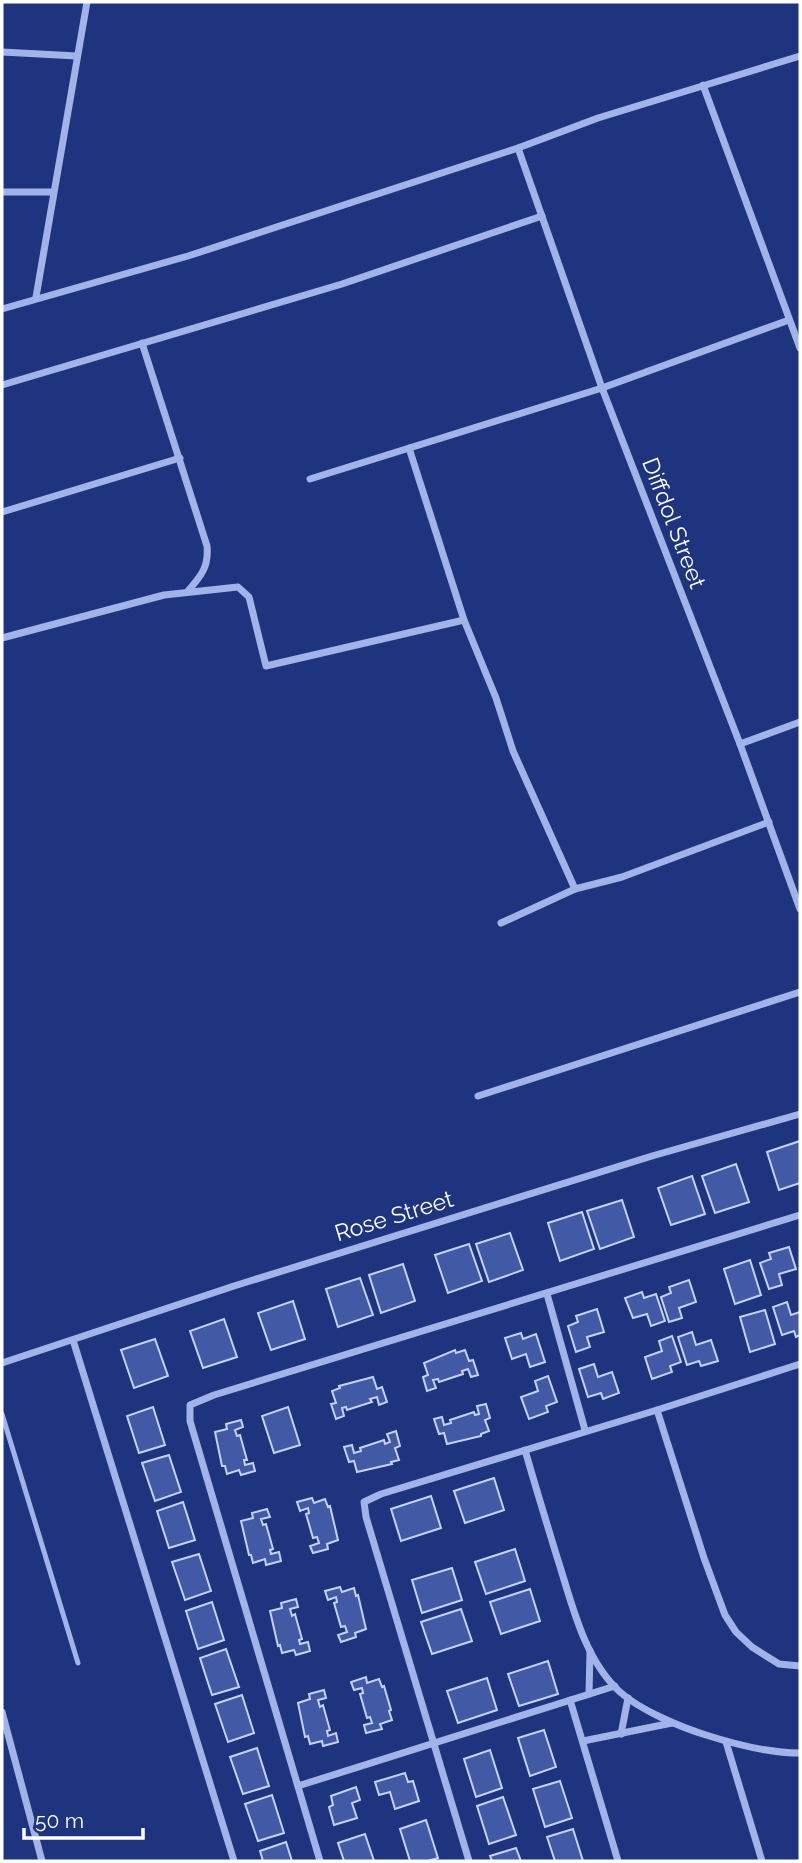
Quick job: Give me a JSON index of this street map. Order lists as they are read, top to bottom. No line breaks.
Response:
{"streets":{"street":["Diffdol Street","Rose Street"]},"scale_bar":"50 m"}
